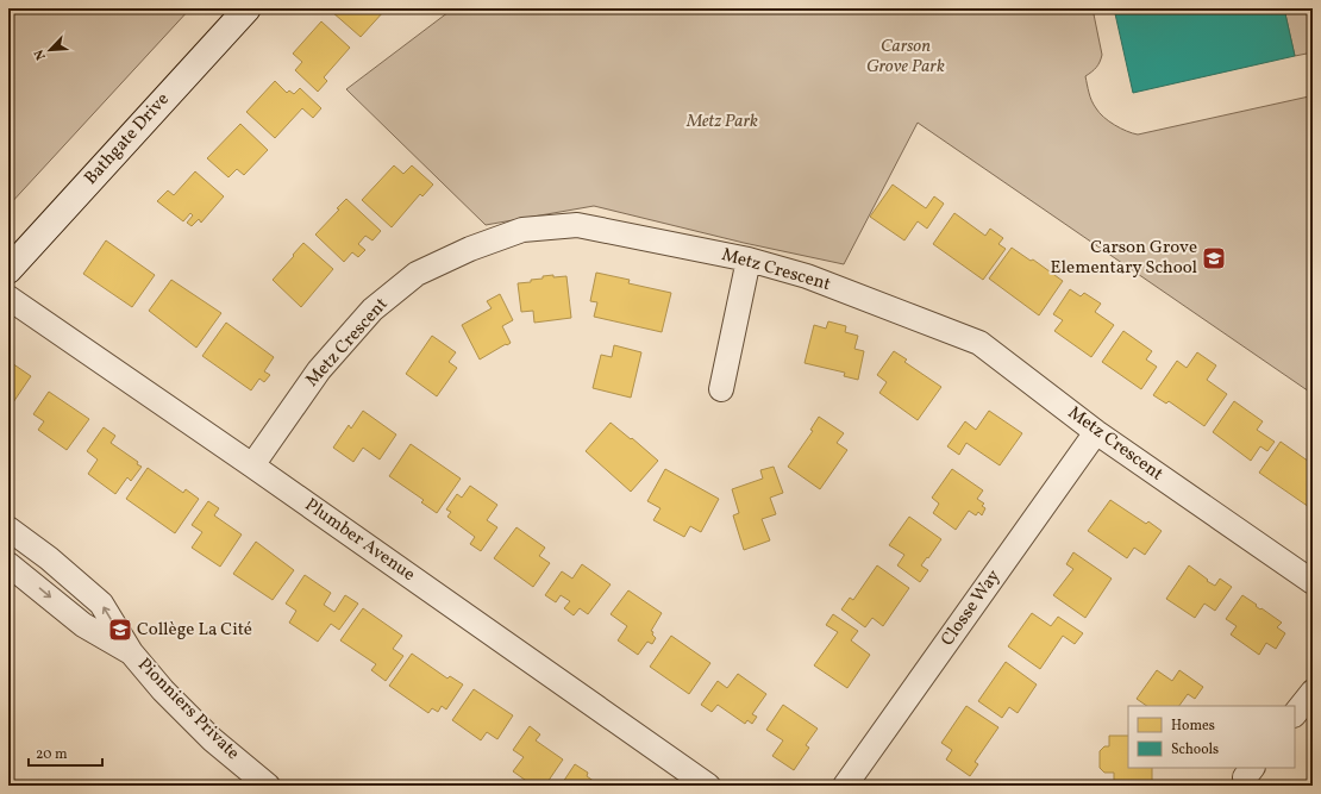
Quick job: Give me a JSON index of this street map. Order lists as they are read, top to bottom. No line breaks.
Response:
{"streets":{"street":["Bathgate Drive","Metz Crescent","Plumber Avenue","Closse Way","Pionniers Private"]},"crossings":[["Metz Crescent","Plumber Avenue"],["Metz Crescent","Closse Way"]],"parks":["Carson Grove Park","Metz Park"],"places":{"school or university":["Carson Grove Elementary School","Collège La Cité"]},"legend":["Homes","Schools"],"scale_bar":"20 m","north":"bottom left"}
